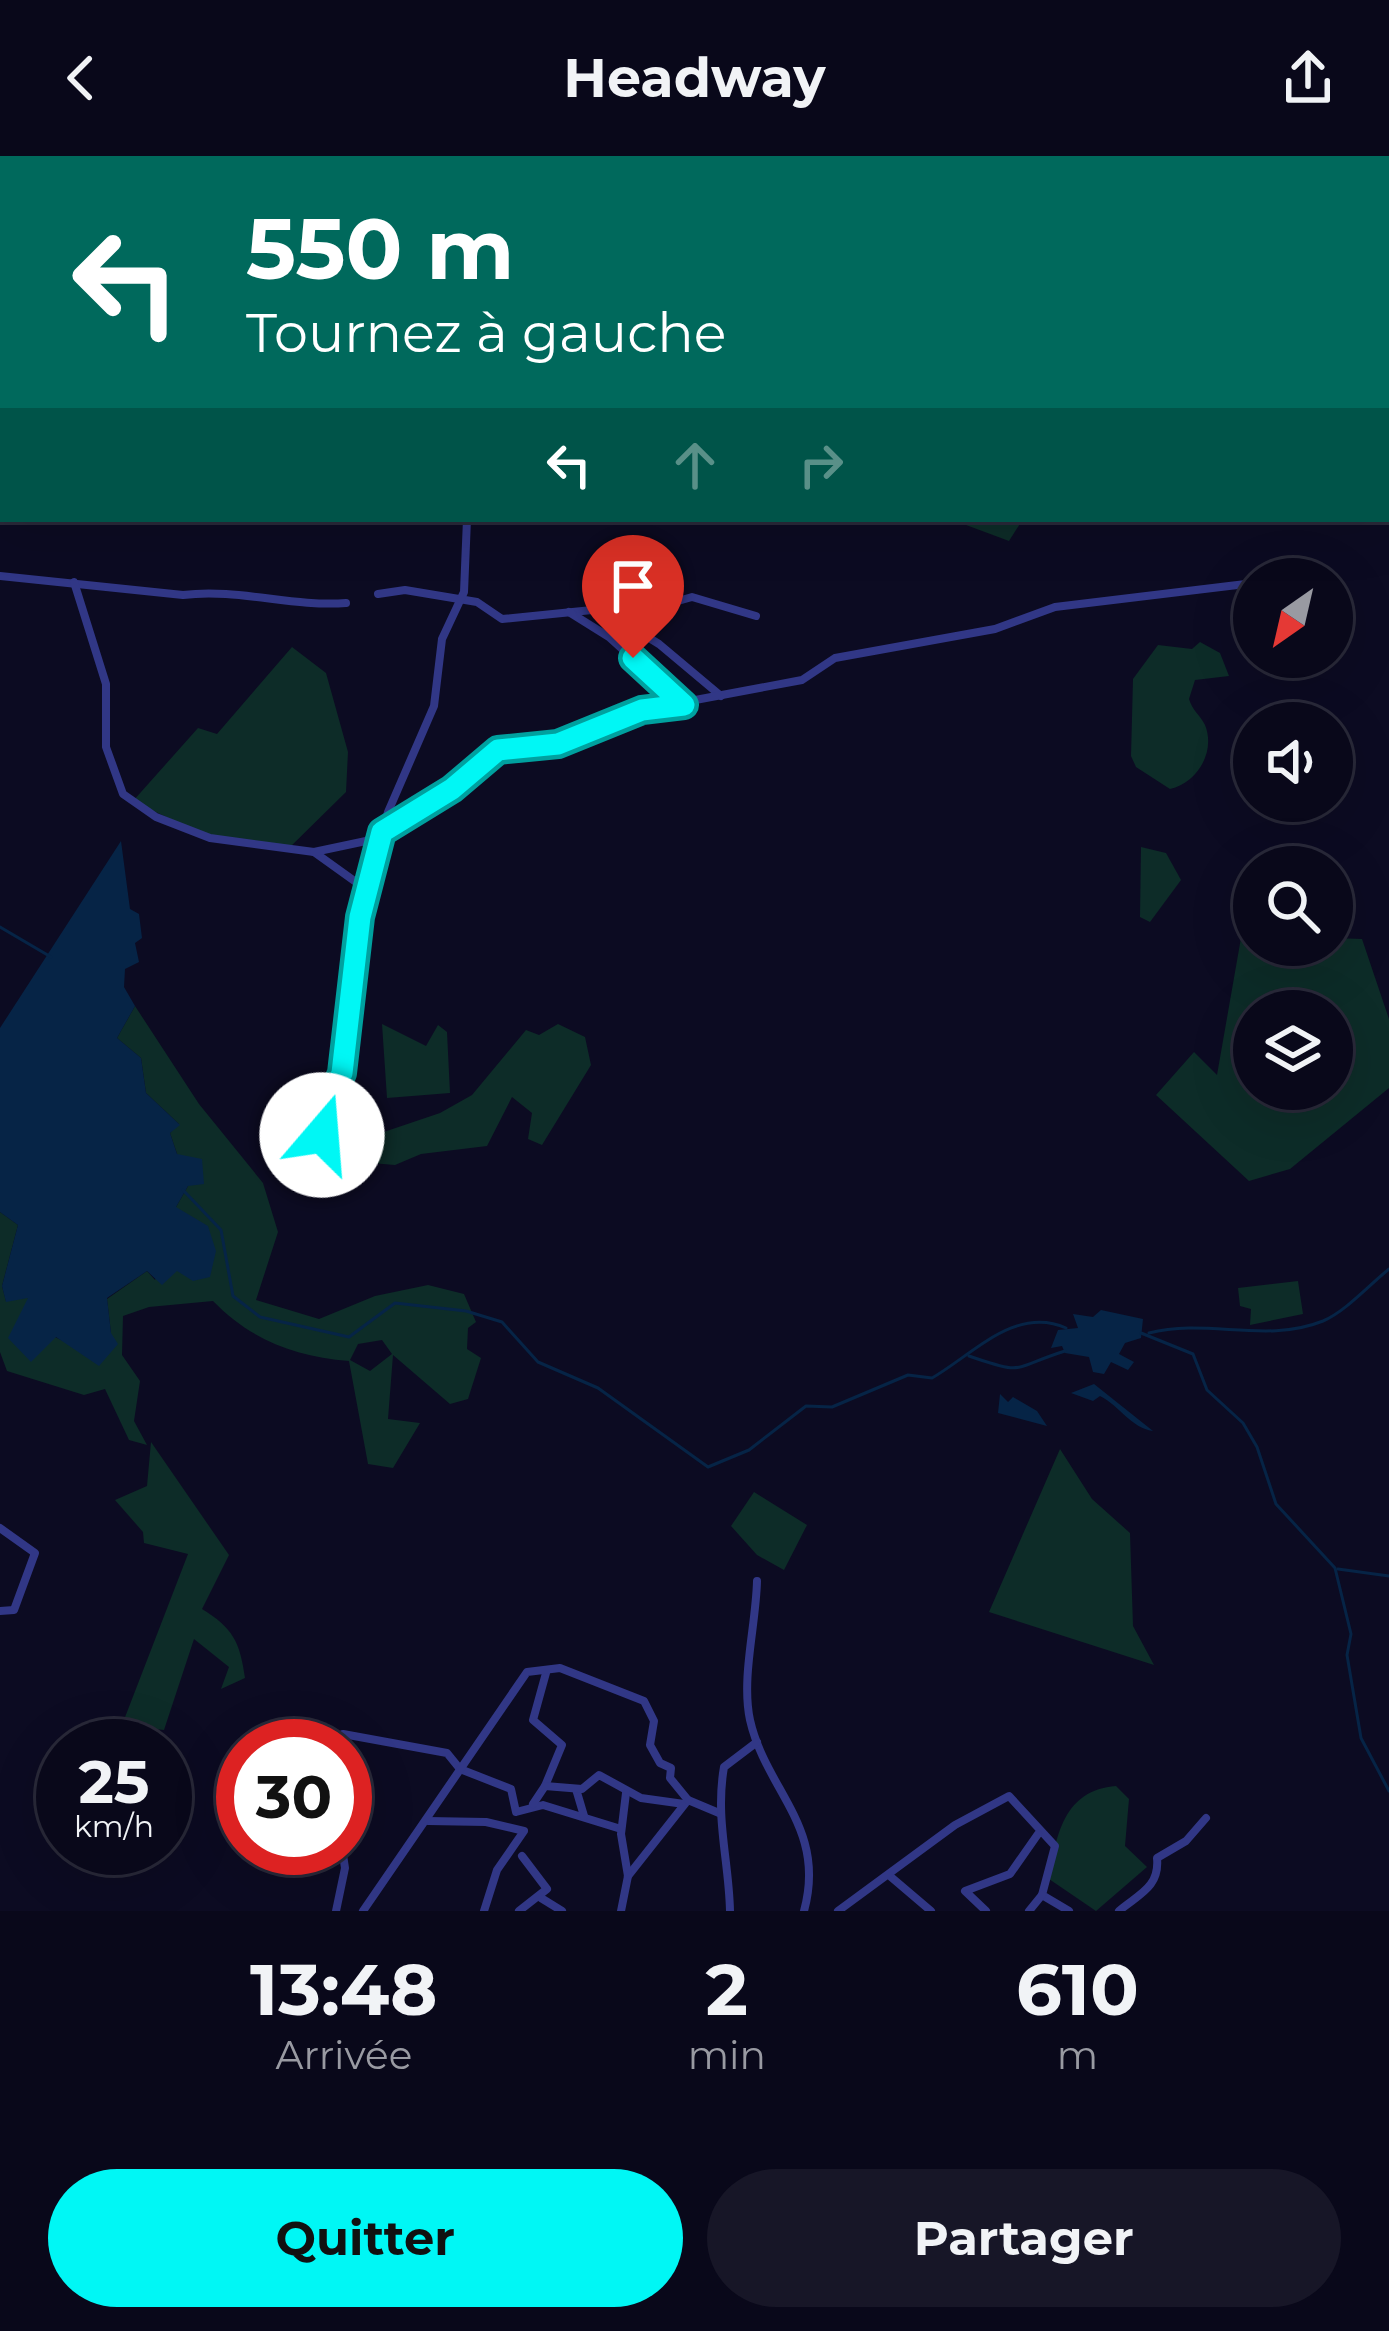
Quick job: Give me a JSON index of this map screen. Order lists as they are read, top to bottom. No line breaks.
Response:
{"north":"bottom left","page":{"header":"Headway","turn":["550 m","Tournez à gauche"],"speed":"25 km/h","limit":"30","eta":["13:48","Arrivée","2","min","610","m"],"buttons":["Quitter","Partager"]}}
